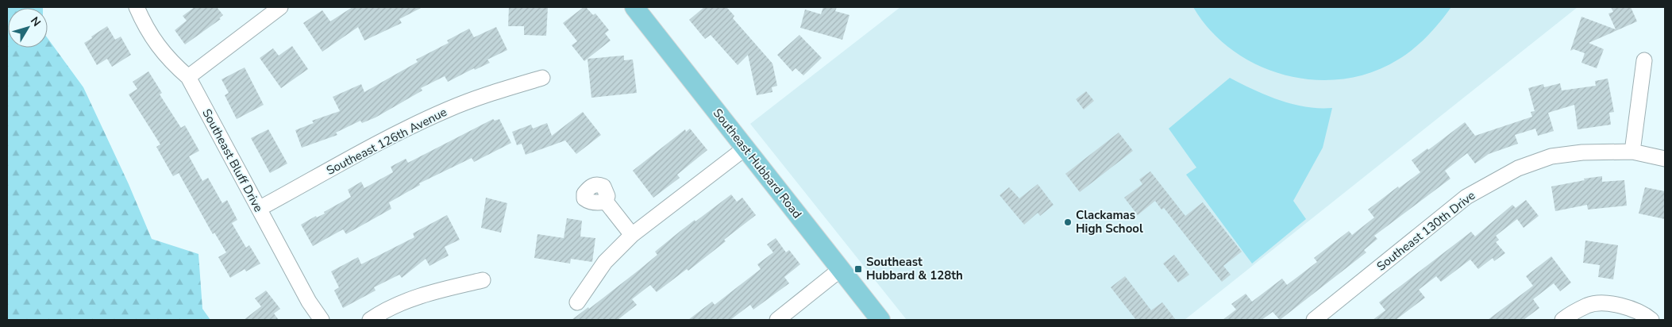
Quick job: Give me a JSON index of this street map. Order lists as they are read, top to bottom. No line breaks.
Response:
{"streets":{"main road":["Southeast Hubbard Road"],"street":["Southeast 126th Avenue","Southeast Bluff Drive","Southeast 130th Drive"]},"crossings":[["Southeast 126th Avenue","Southeast Bluff Drive"]],"places":{"other":["Clackamas High School"],"transit":["Southeast Hubbard & 128th"]},"north":"top right"}
